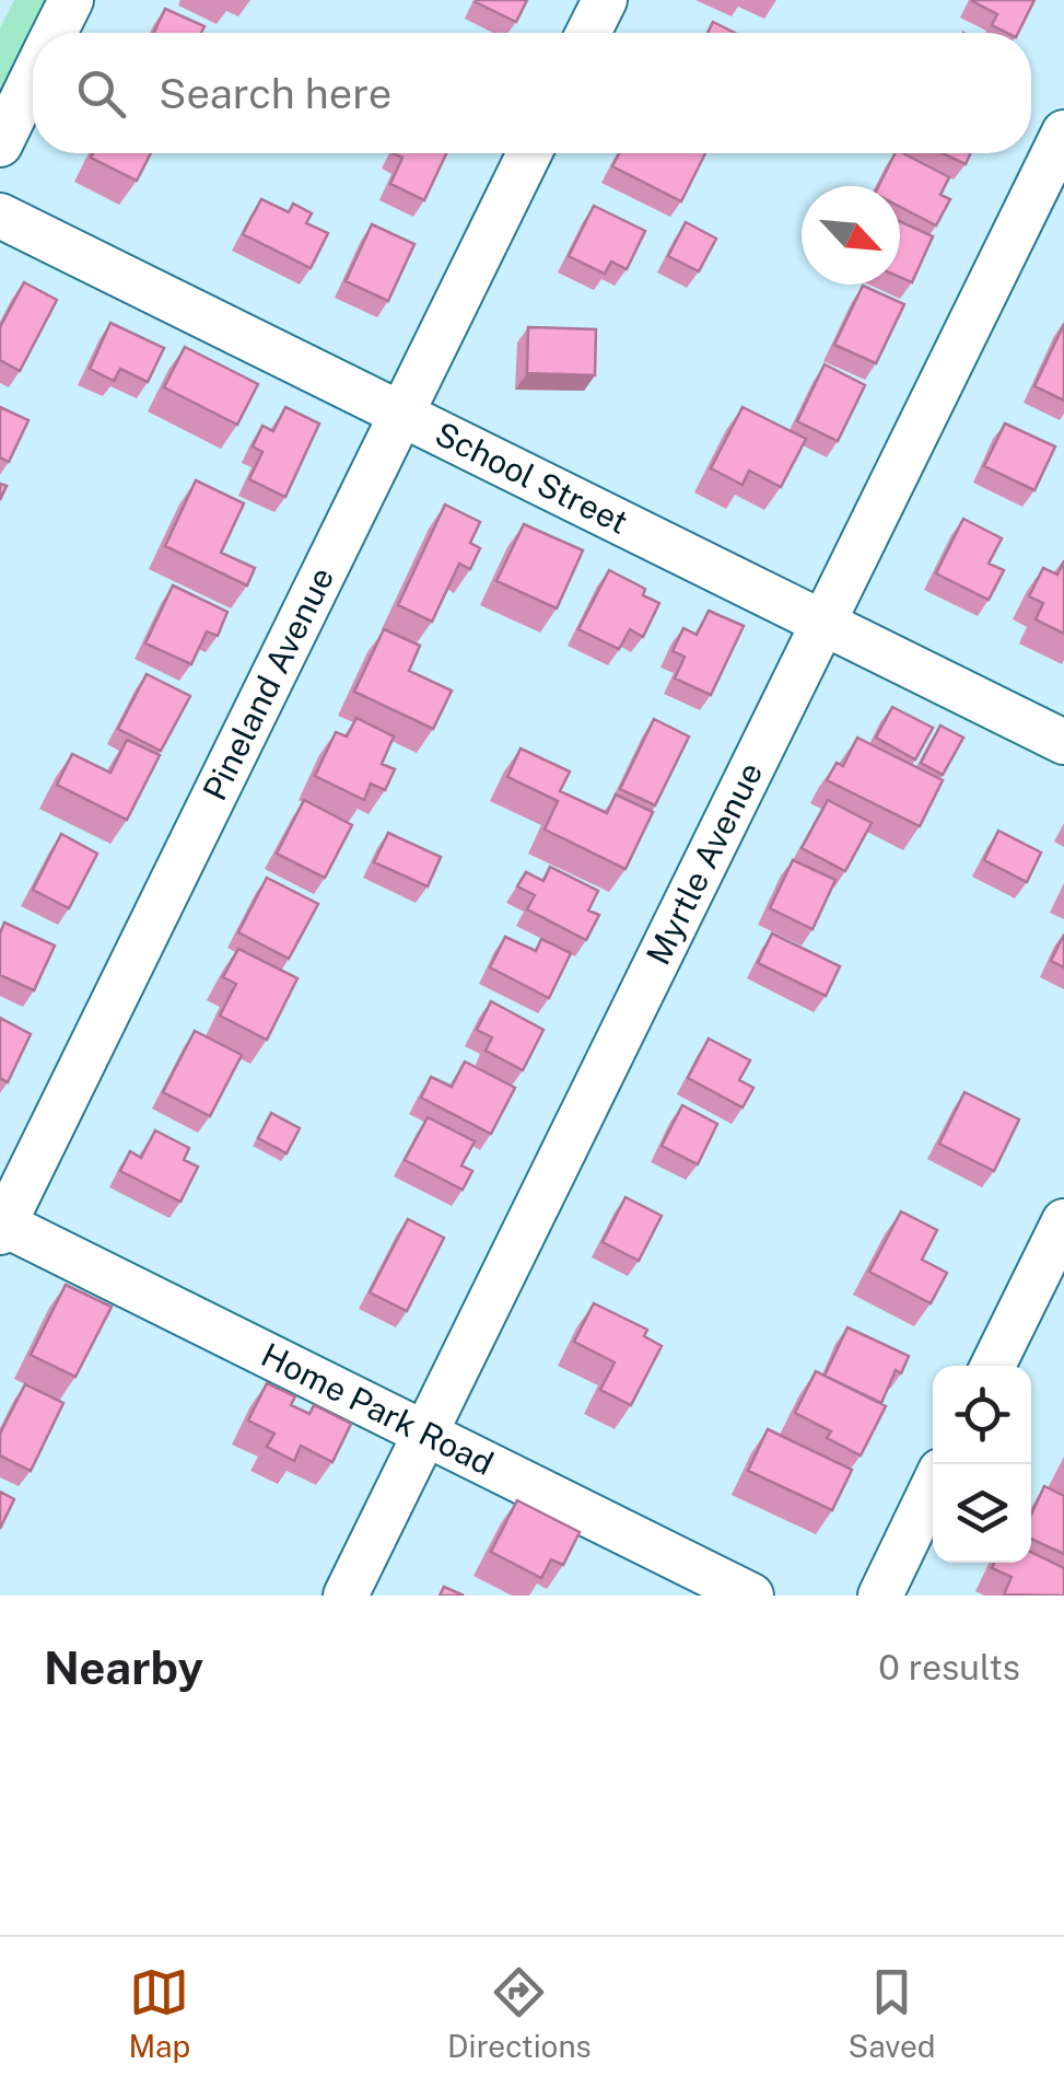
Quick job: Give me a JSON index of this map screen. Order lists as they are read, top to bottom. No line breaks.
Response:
{"streets":{"street":["School Street","Pineland Avenue","Myrtle Avenue","Home Park Road"]},"crossings":[["School Street","Pineland Avenue"],["School Street","Myrtle Avenue"],["Pineland Avenue","Home Park Road"],["Myrtle Avenue","Home Park Road"]],"north":"bottom right","page":{"search":"Search here","heading":["Nearby","0 results"],"nav":["Map","Directions","Saved"]}}
